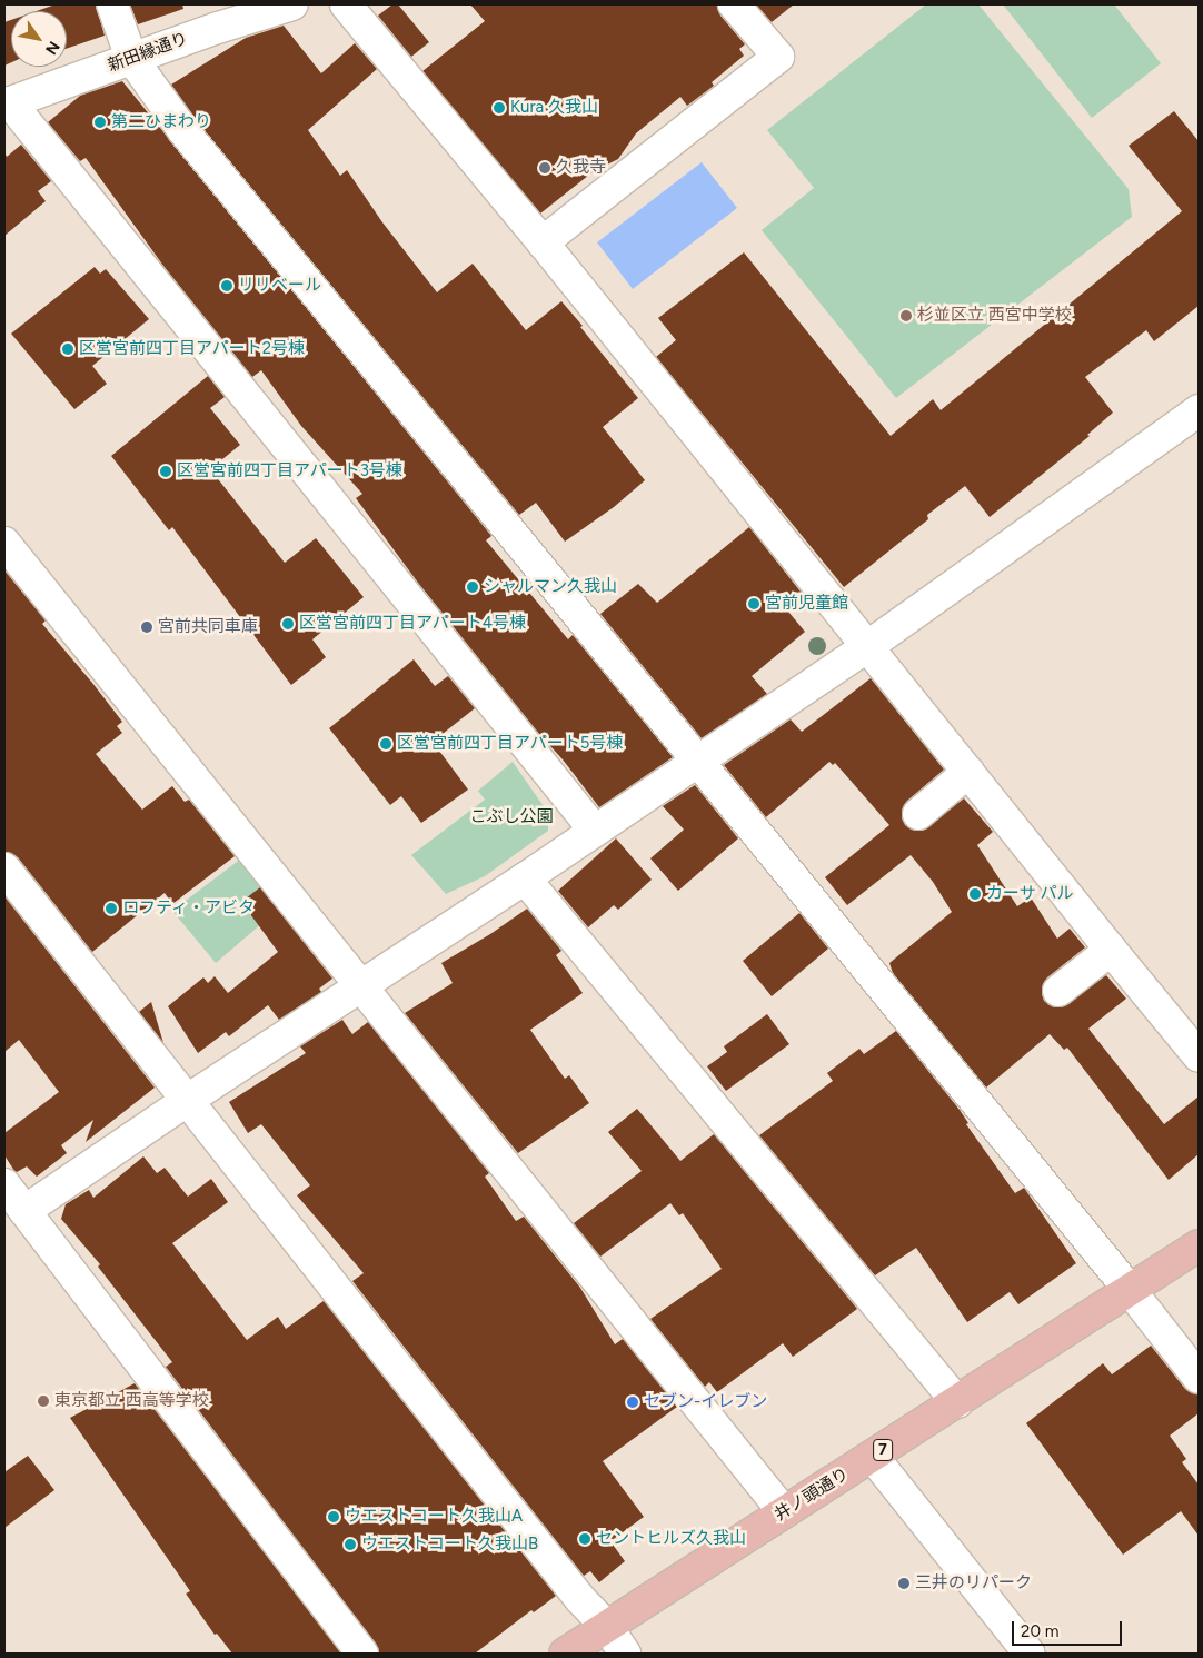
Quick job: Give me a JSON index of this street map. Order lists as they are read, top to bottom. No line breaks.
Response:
{"streets":{"main road":["7","井ノ頭通り"],"street":["新田縁通り"]},"parks":["こぶし公園"],"places":["Kura 久我山","第二ひまわり","久我寺","リリベール","杉並区立 西宮中学校","区営宮前四丁目アパート2号棟","区営宮前四丁目アパート3号棟","シャルマン久我山","宮前児童館","区営宮前四丁目アパート4号棟","宮前共同車庫","区営宮前四丁目アパート5号棟","カーサ パル","ロフティ・アビタ","東京都立 西高等学校","セブン-イレブン","ウエストコート久我山A","セントヒルズ久我山","ウエストコート久我山B","三井のリパーク"],"scale_bar":"20 m","north":"bottom right"}
